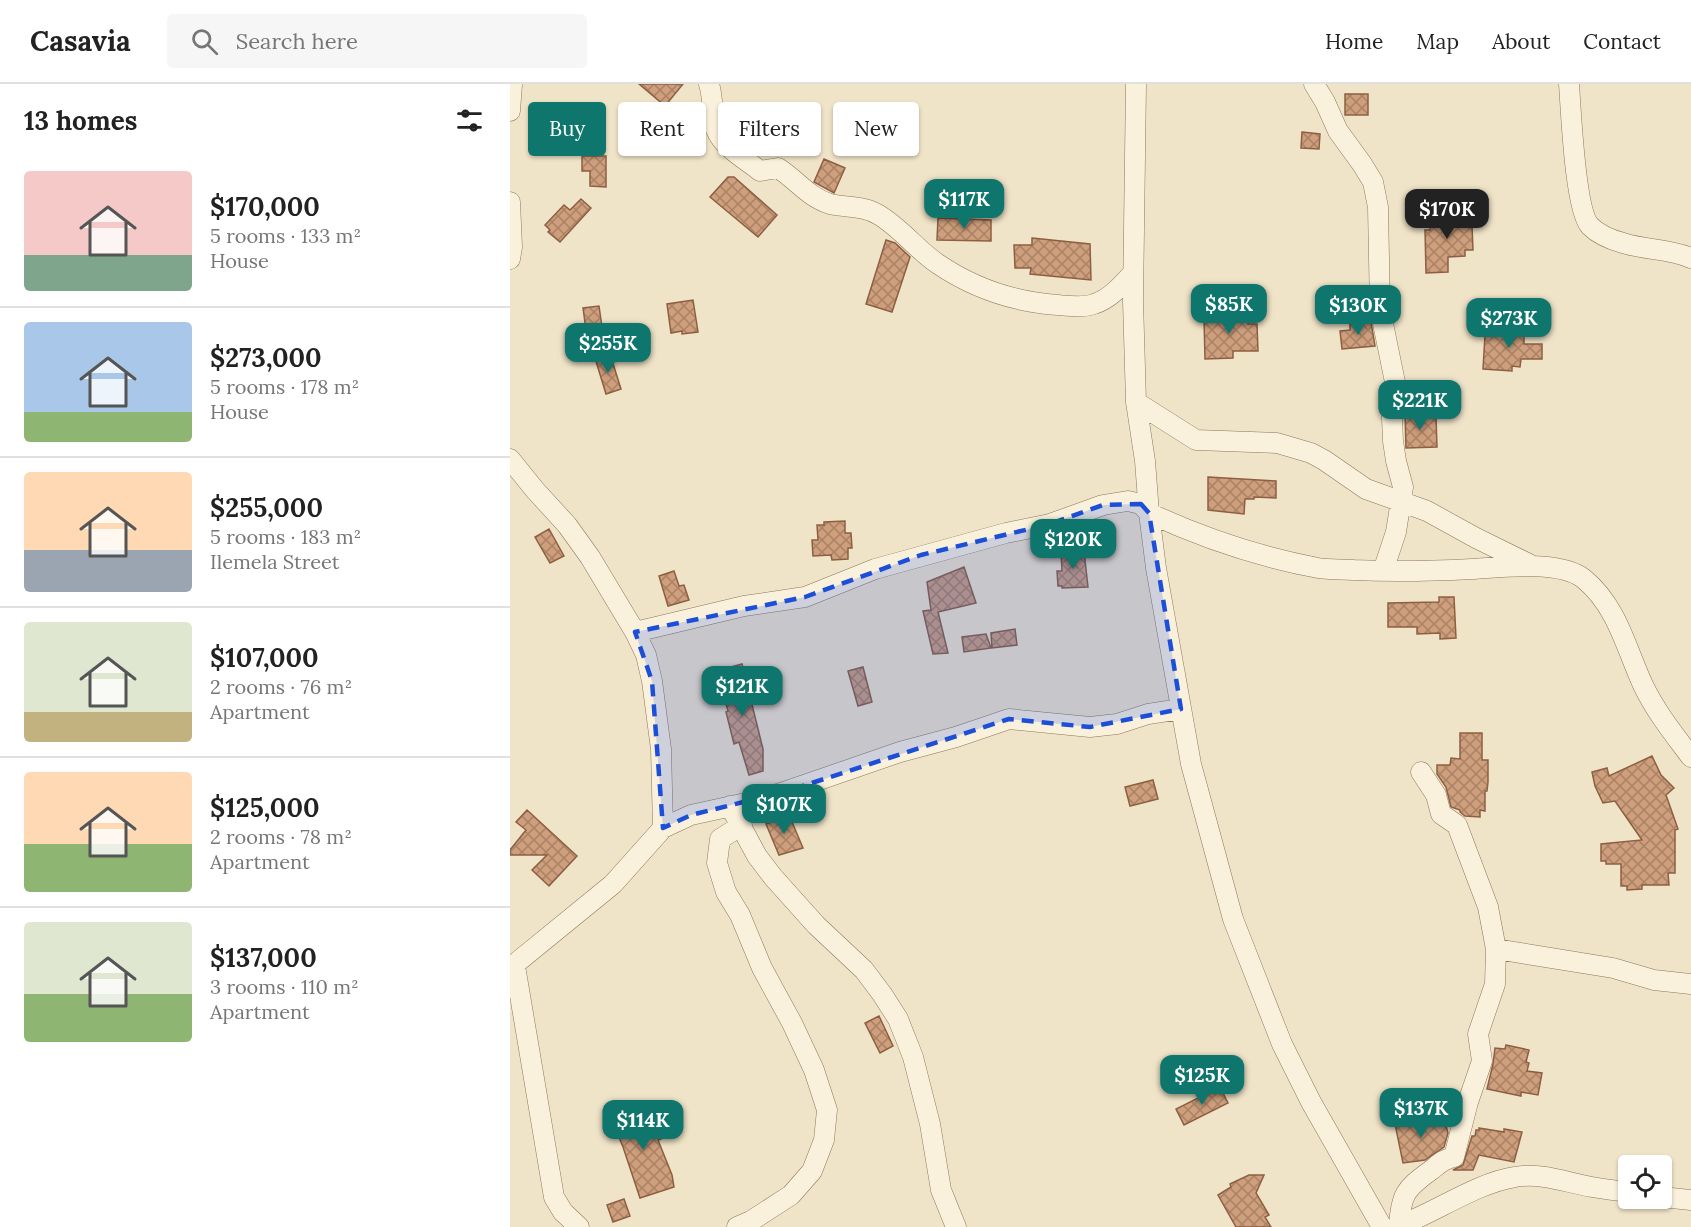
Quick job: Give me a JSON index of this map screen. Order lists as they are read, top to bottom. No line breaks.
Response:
{"page":{"header":"Casavia","search":"Search here","nav":["Home","Map","About","Contact"],"heading":"13 homes","chip":["Buy","Rent","Filters","New"],"list":[{"name":"$170,000","note":"5 rooms · 133 m² · House"},{"name":"$273,000","note":"5 rooms · 178 m² · House"},{"name":"$255,000","note":"5 rooms · 183 m² · Ilemela Street"},{"name":"$107,000","note":"2 rooms · 76 m² · Apartment"},{"name":"$125,000","note":"2 rooms · 78 m² · Apartment"},{"name":"$137,000","note":"3 rooms · 110 m² · Apartment"}],"price":["$117K","$170K","$85K","$130K","$273K","$255K","$221K","$120K","$121K","$107K","$125K","$137K","$114K"]}}
